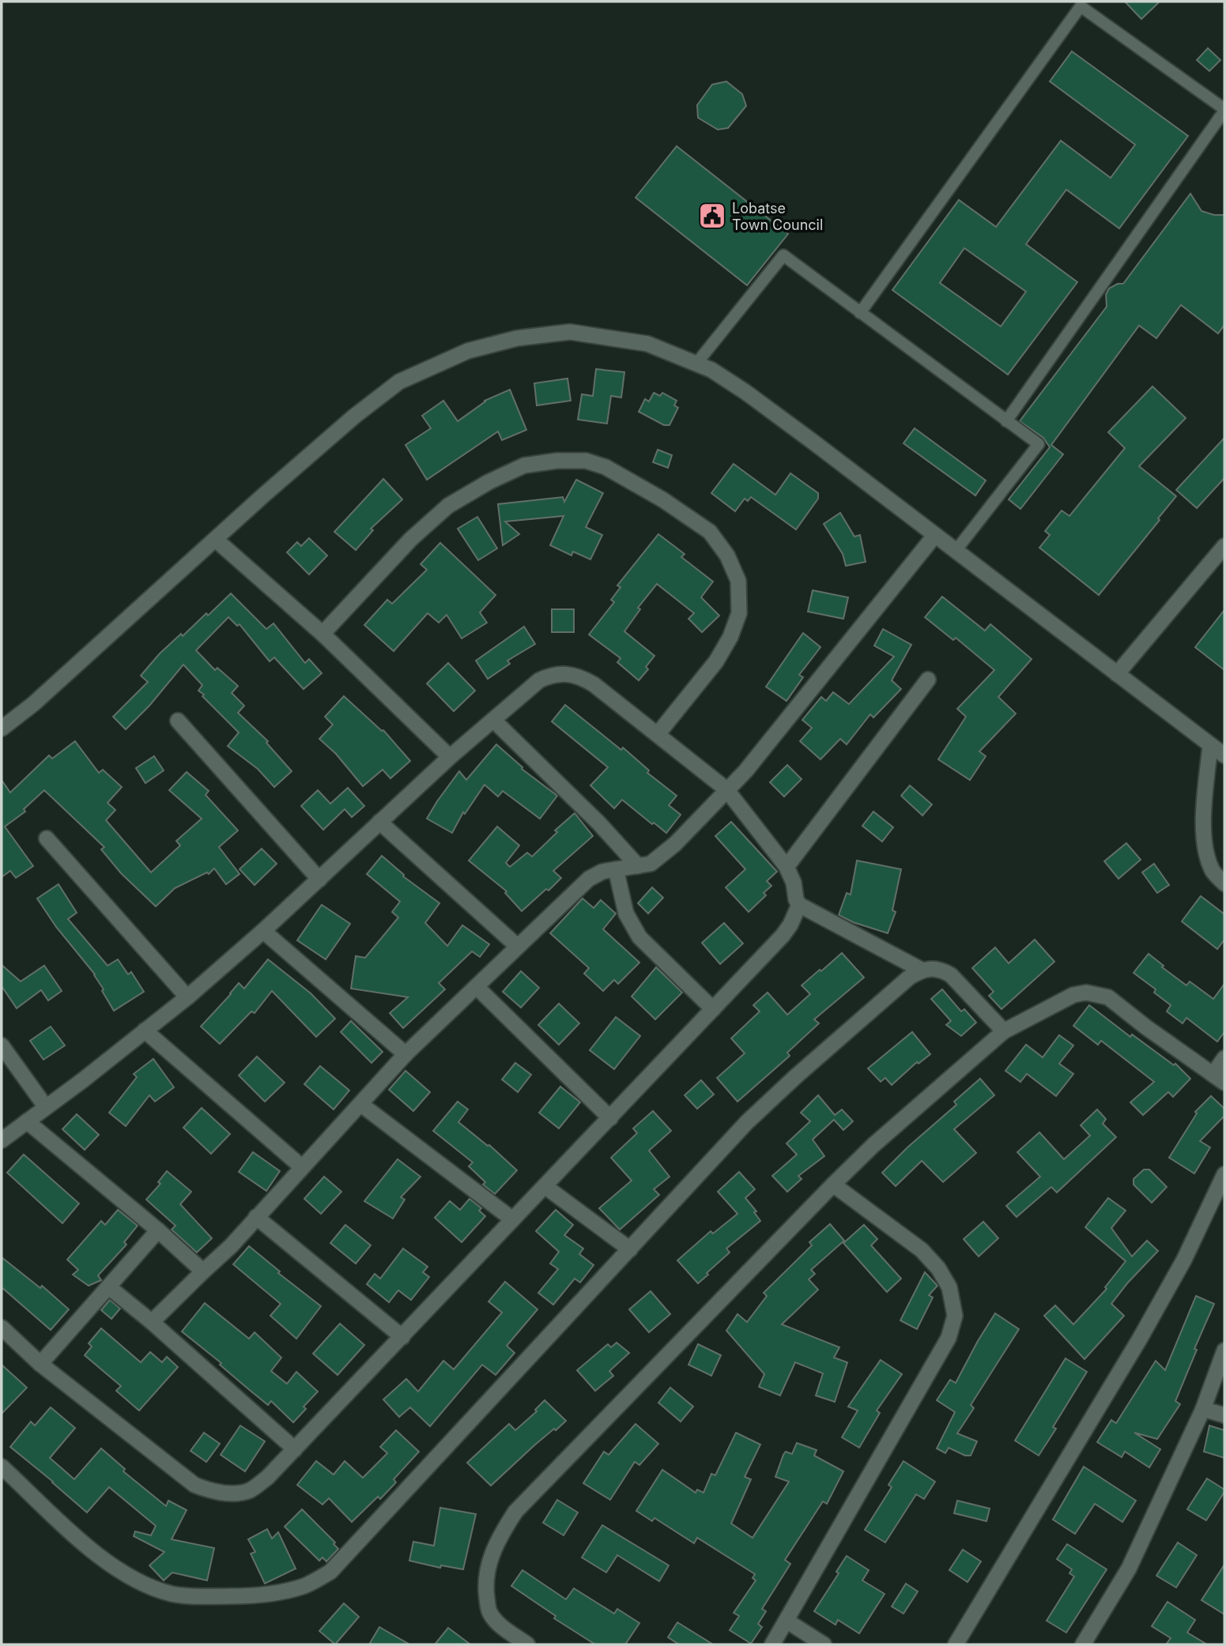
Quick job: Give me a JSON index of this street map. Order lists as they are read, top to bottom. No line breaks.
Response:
{"places":{"public building":["Lobatse Town Council"]}}
